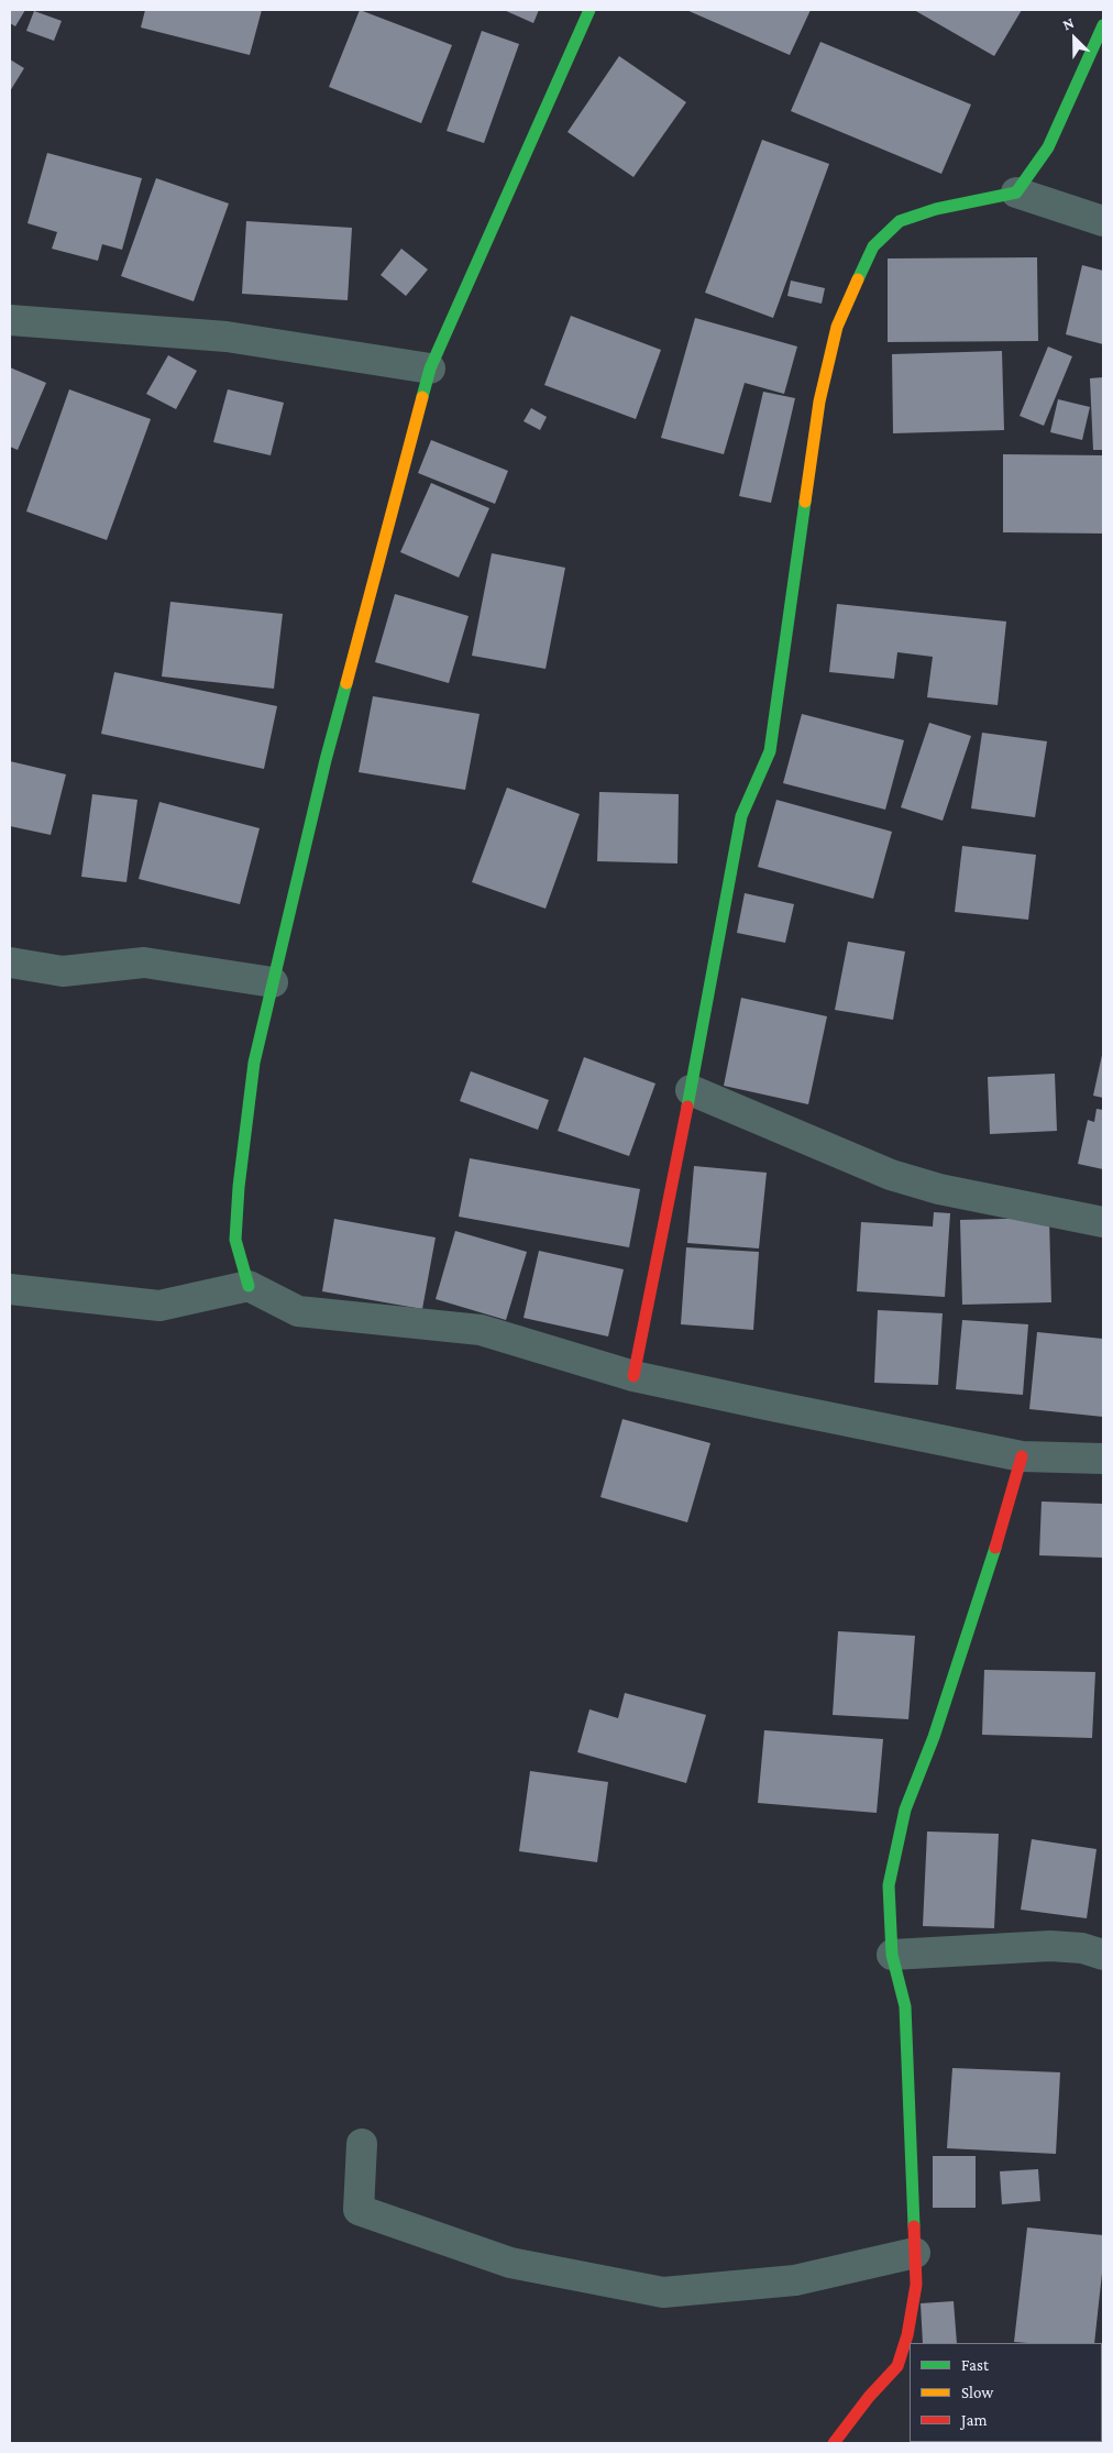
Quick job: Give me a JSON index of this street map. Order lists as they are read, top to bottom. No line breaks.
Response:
{"legend":["Fast","Slow","Jam"],"north":"top left"}
